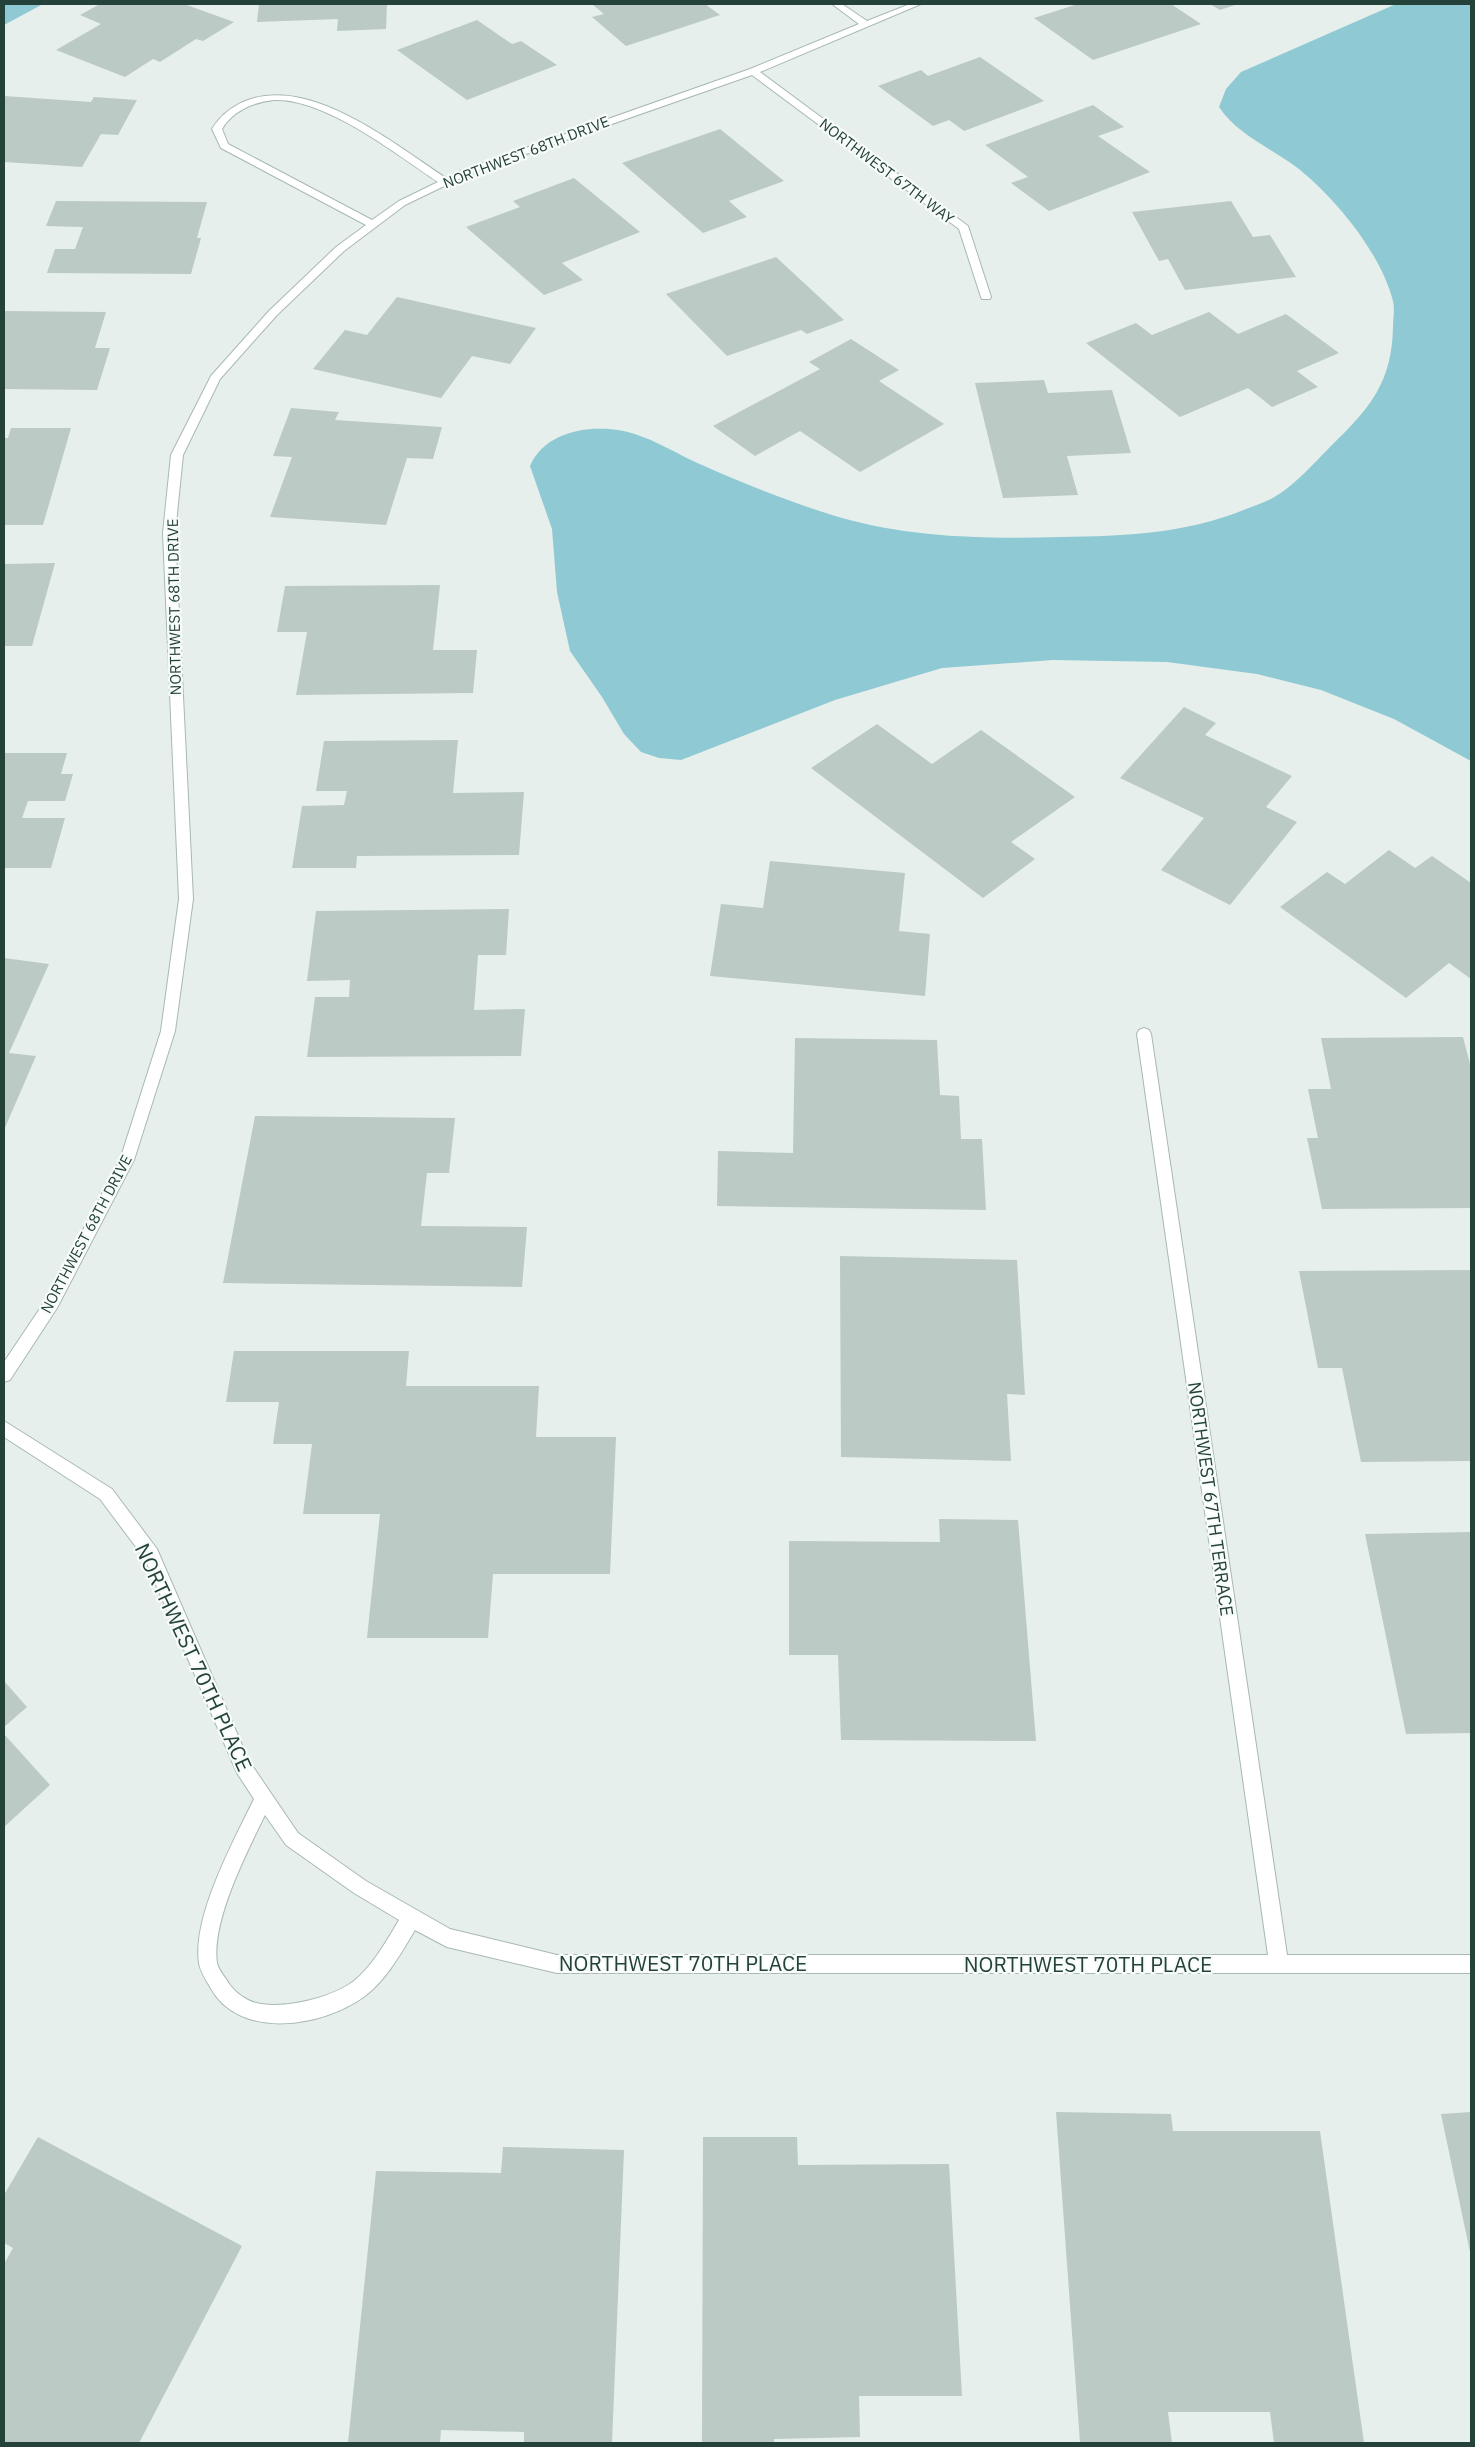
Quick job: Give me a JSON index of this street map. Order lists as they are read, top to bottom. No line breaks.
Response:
{"streets":{"street":["NORTHWEST 68TH DRIVE","NORTHWEST 67TH WAY","NORTHWEST 67TH TERRACE","NORTHWEST 70TH PLACE"]},"crossings":[["NORTHWEST 68TH DRIVE","NORTHWEST 67TH WAY"],["NORTHWEST 67TH TERRACE","NORTHWEST 70TH PLACE"]]}
